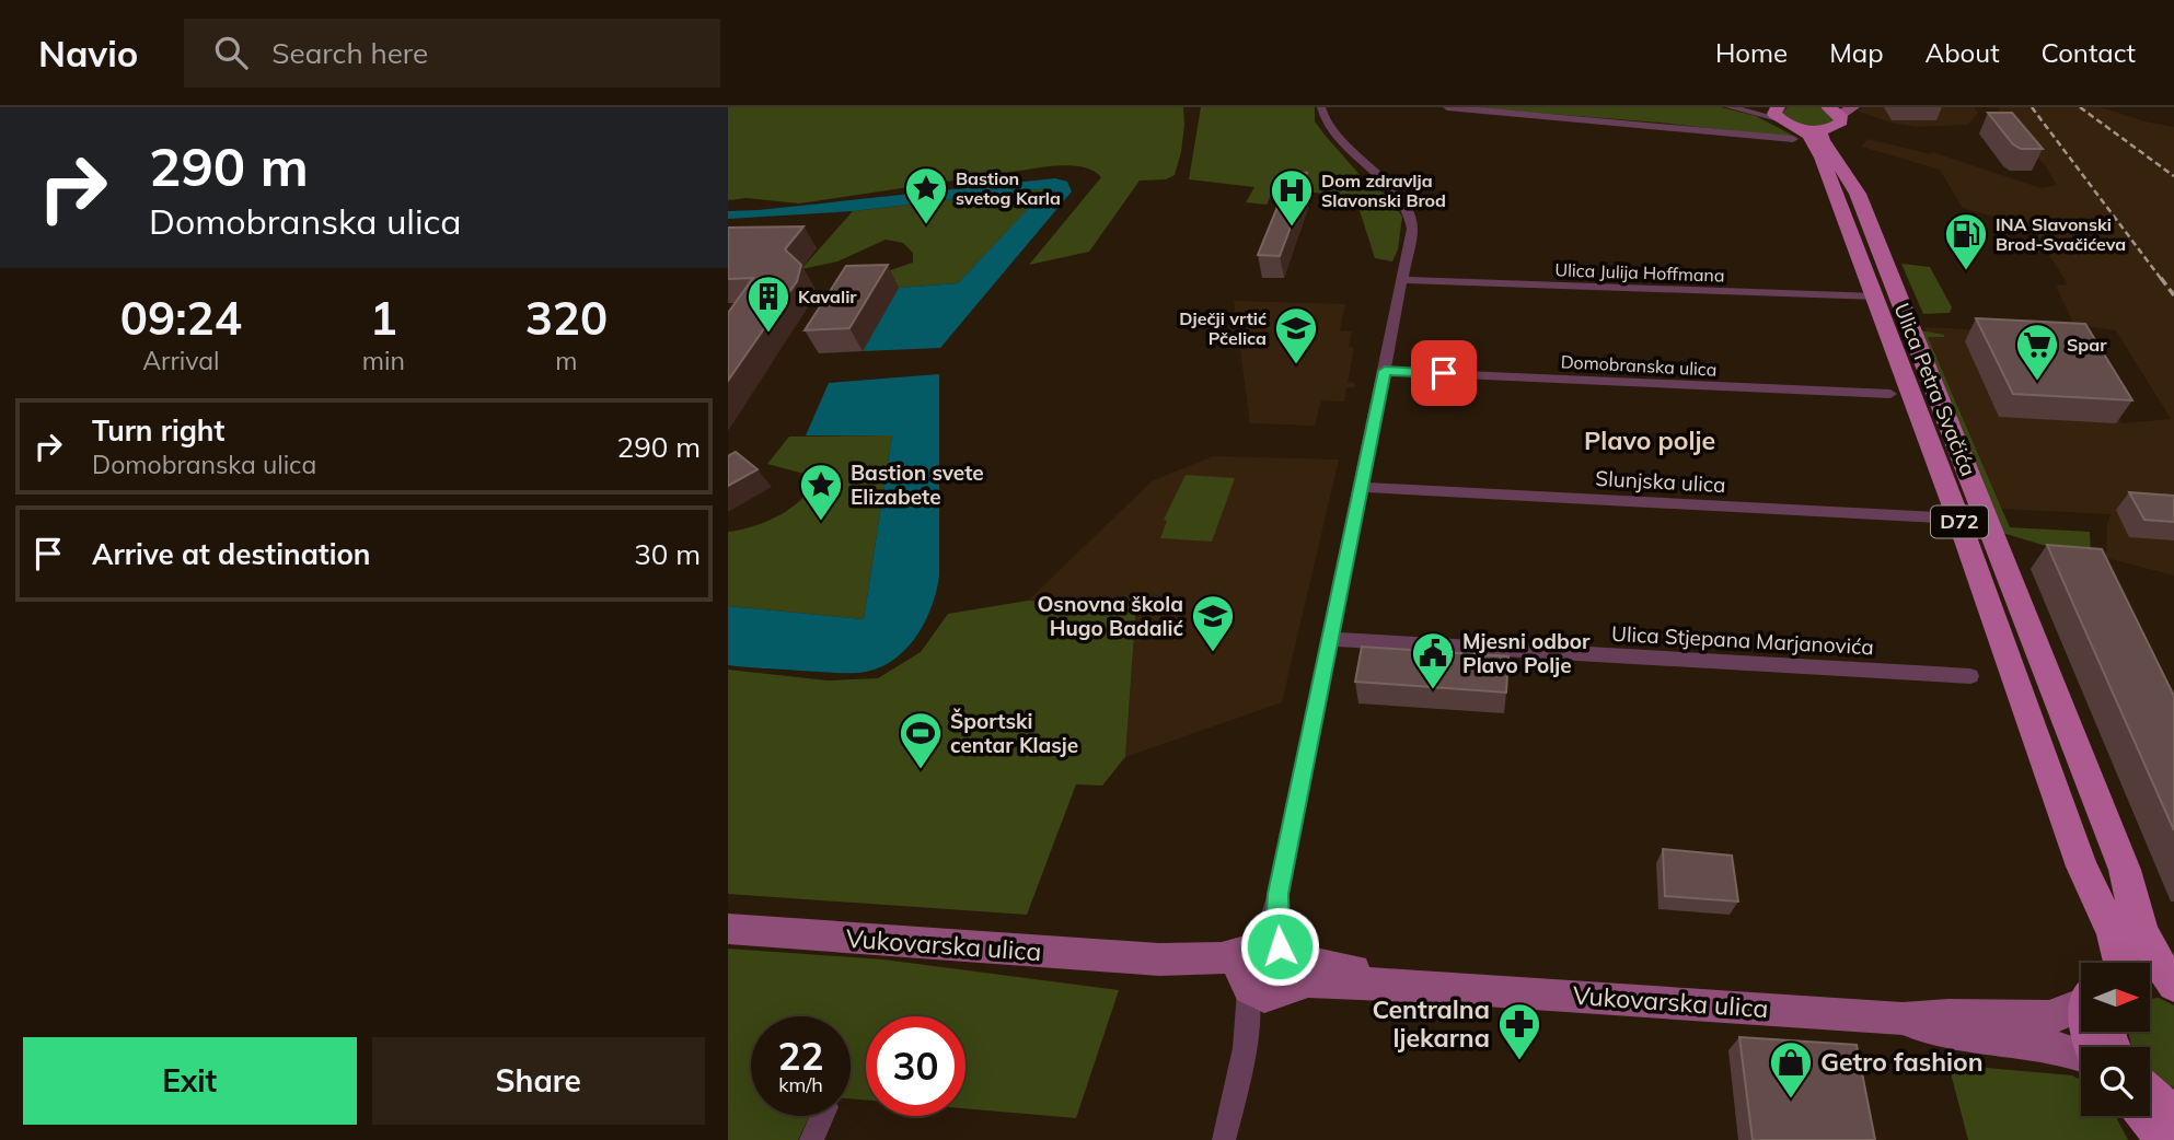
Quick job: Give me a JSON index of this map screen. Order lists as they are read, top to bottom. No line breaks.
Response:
{"streets":{"main road":["Ulica Petra Svačića","D72","Vukovarska ulica"],"street":["Ulica Julija Hoffmana","Domobranska ulica","Slunjska ulica","Ulica Stjepana Marjanovića"]},"crossings":[["Ulica Julija Hoffmana","Ulica Petra Svačića"],["Ulica Petra Svačića","Slunjska ulica"],["Ulica Petra Svačića","D72"]],"districts":["Plavo polje"],"places":{"place":["Bastion svetog Karla","Bastion svete Elizabete"],"hospital":["Dom zdravlja Slavonski Brod"],"fuel station":["INA Slavonski Brod-Svačićeva"],"building":["Kavalir"],"school or university":["Dječji vrtić Pčelica","Osnovna škola Hugo Badalić"],"supermarket":["Spar"],"public building":["Mjesni odbor Plavo Polje"],"sports":["Športski centar Klasje"],"pharmacy":["Centralna ljekarna"],"shop":["Getro fashion"]},"north":"right","page":{"header":"Navio","search":"Search here","nav":["Home","Map","About","Contact"],"turn":["290 m","Domobranska ulica"],"eta":["09:24","Arrival","1","min","320","m"],"list":[{"name":"Turn right","note":"Domobranska ulica","value":"290 m"},{"name":"Arrive at destination","value":"30 m"}],"speed":"22 km/h","limit":"30","buttons":["Exit","Share"]}}
